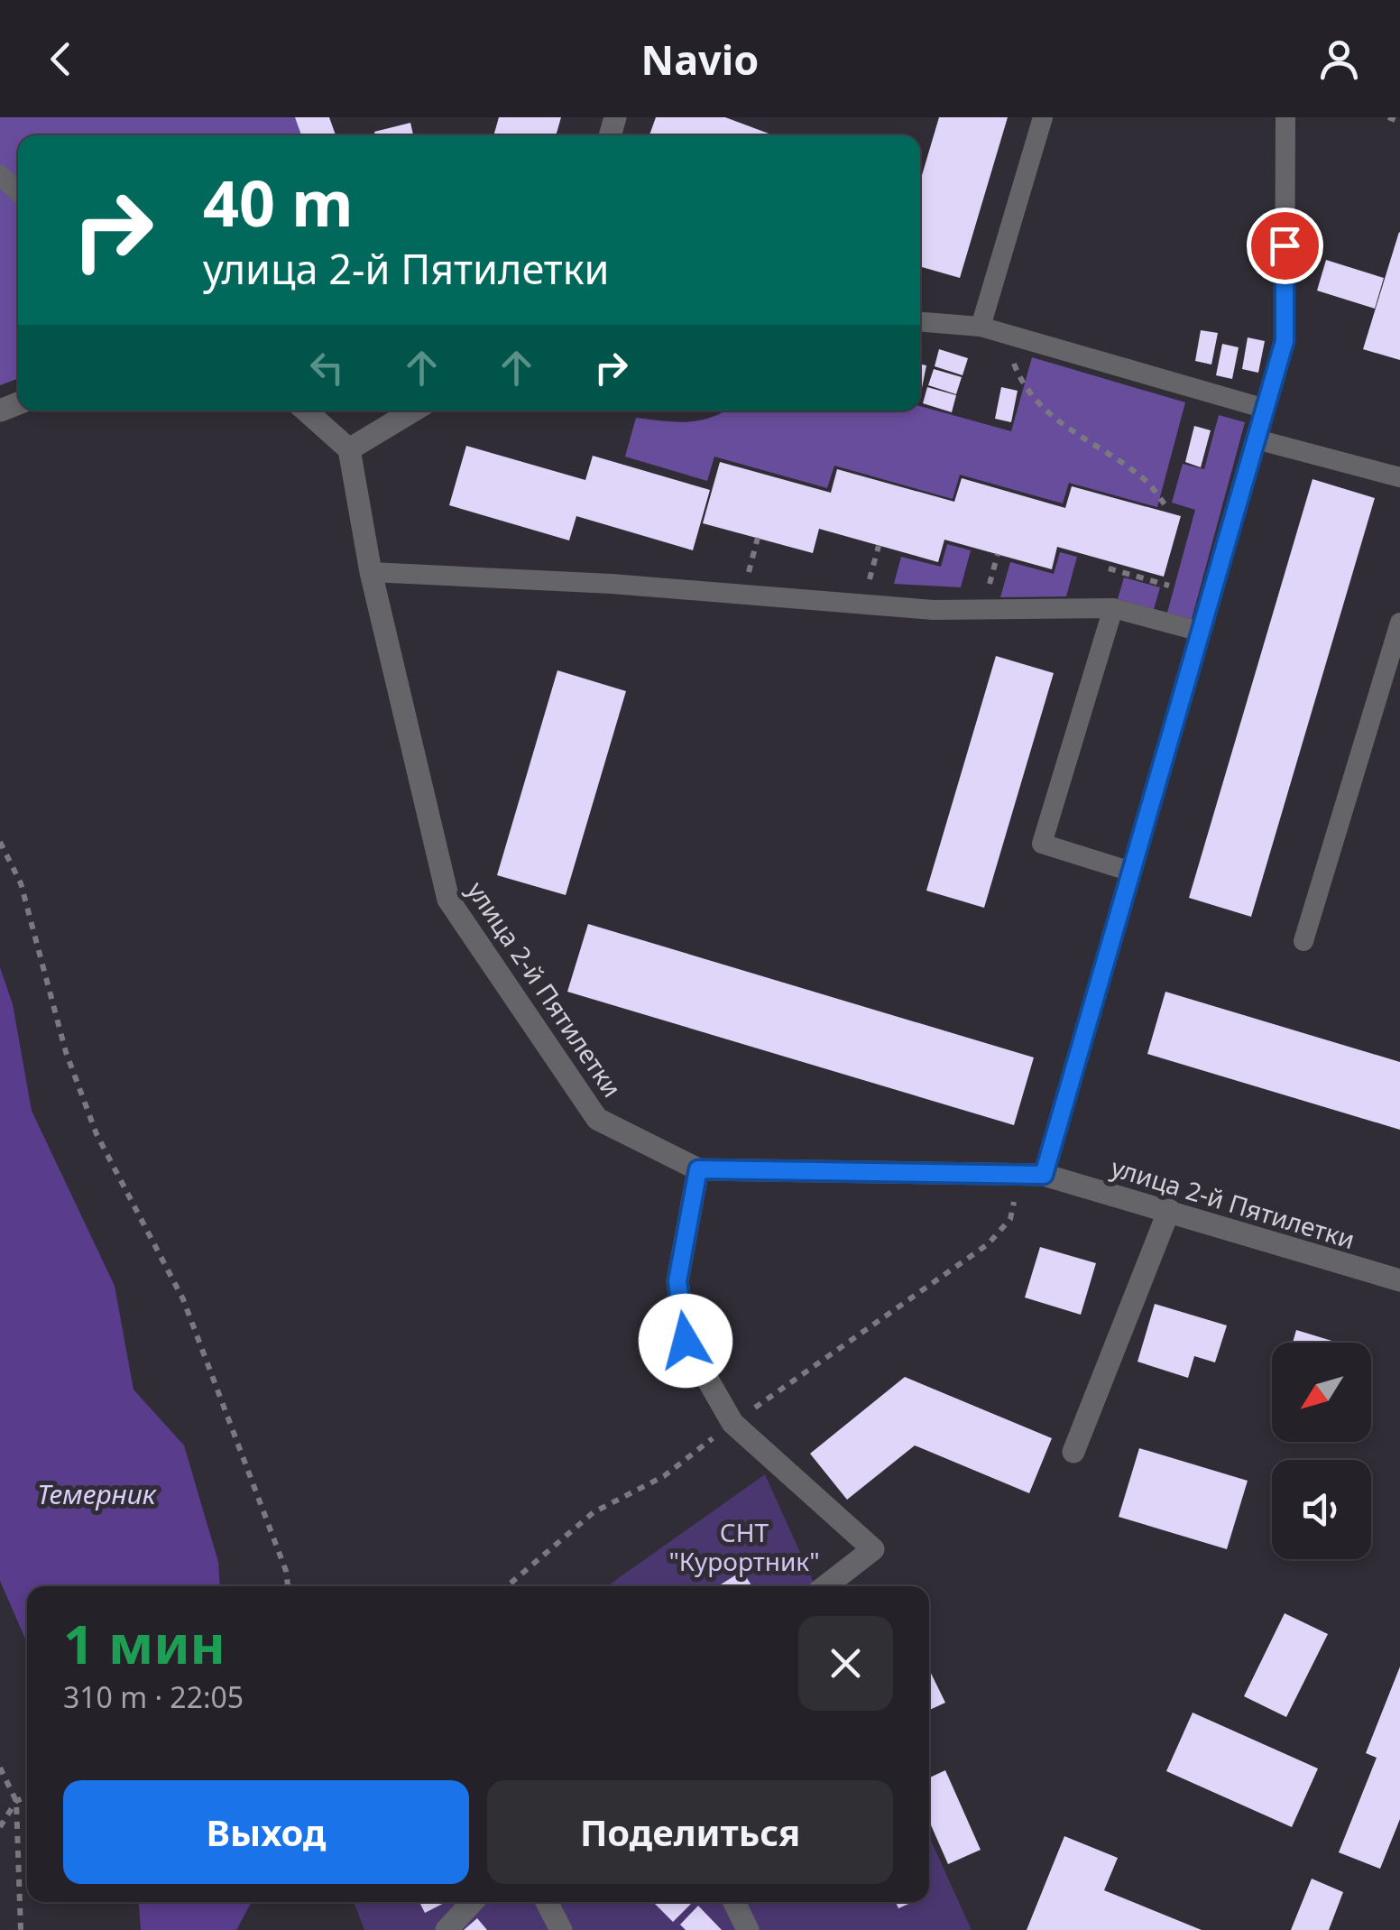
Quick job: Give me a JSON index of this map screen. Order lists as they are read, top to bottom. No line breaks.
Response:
{"streets":{"street":["улица 2-й Пятилетки"]},"water":["Темерник"],"parks":["СНТ \"Курортник\""],"north":"bottom left","page":{"header":"Navio","turn":["40 m","улица 2-й Пятилетки"],"heading":["1 мин","310 m · 22:05"],"buttons":["Выход","Поделиться"]}}
